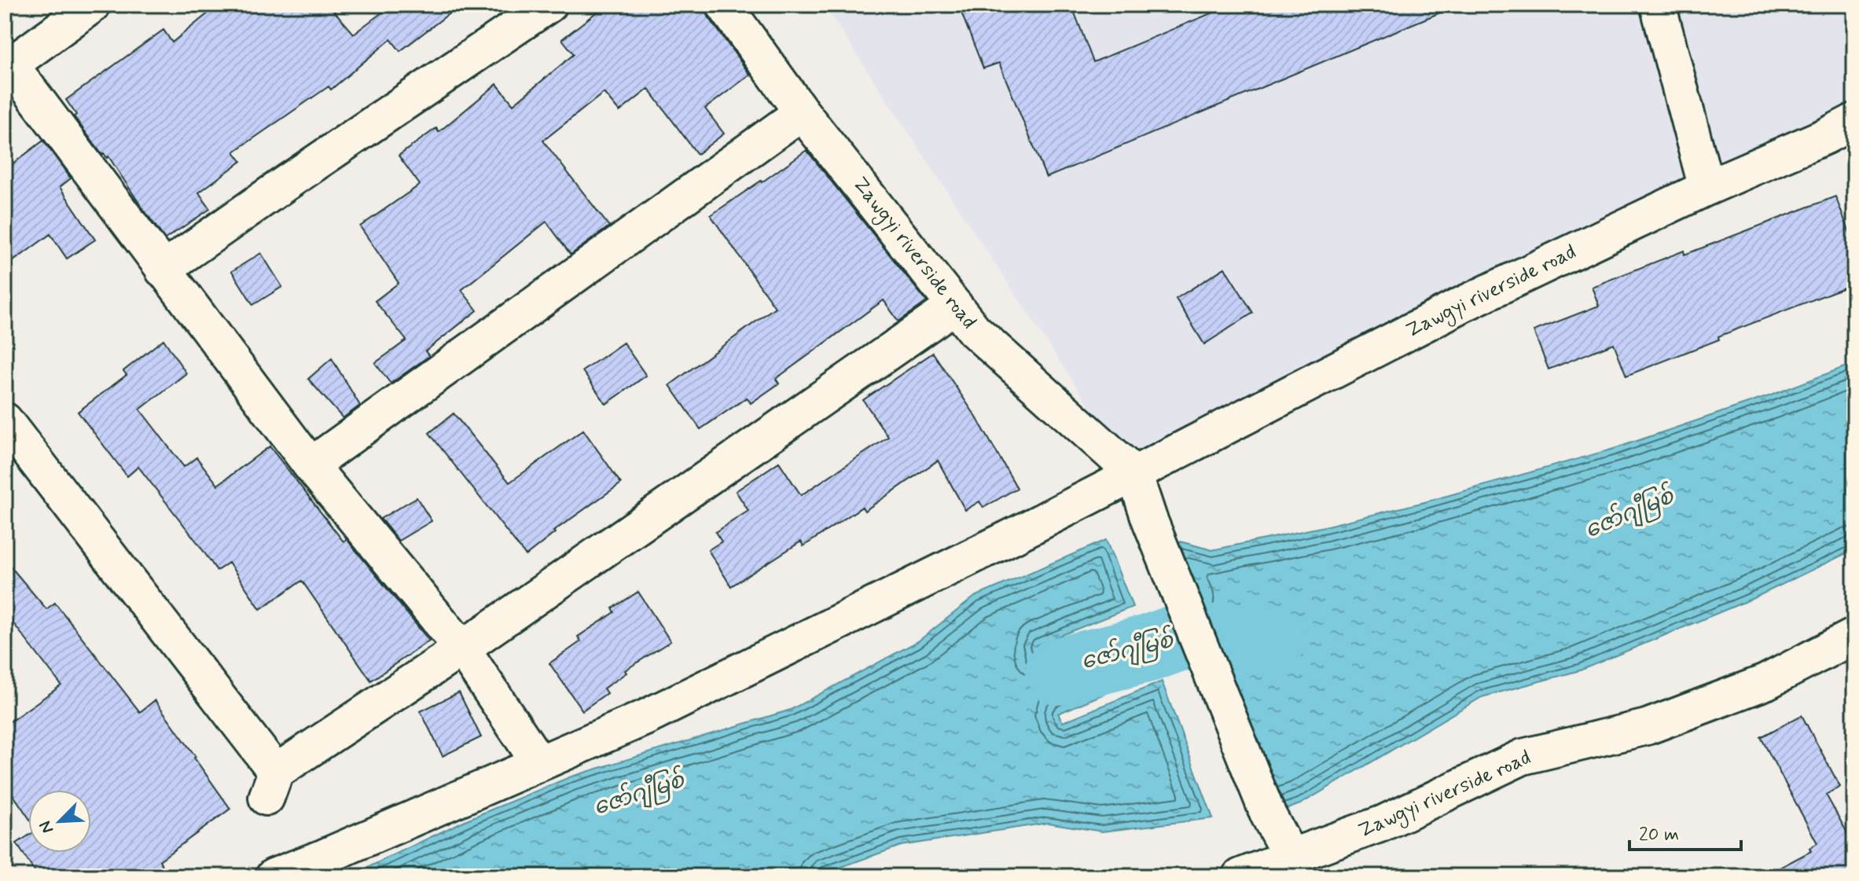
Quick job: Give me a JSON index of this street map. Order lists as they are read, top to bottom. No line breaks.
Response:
{"streets":{"street":["Zawgyi riverside road"]},"water":["ဇော်ဂျီမြစ်"],"scale_bar":"20 m","north":"bottom left"}
